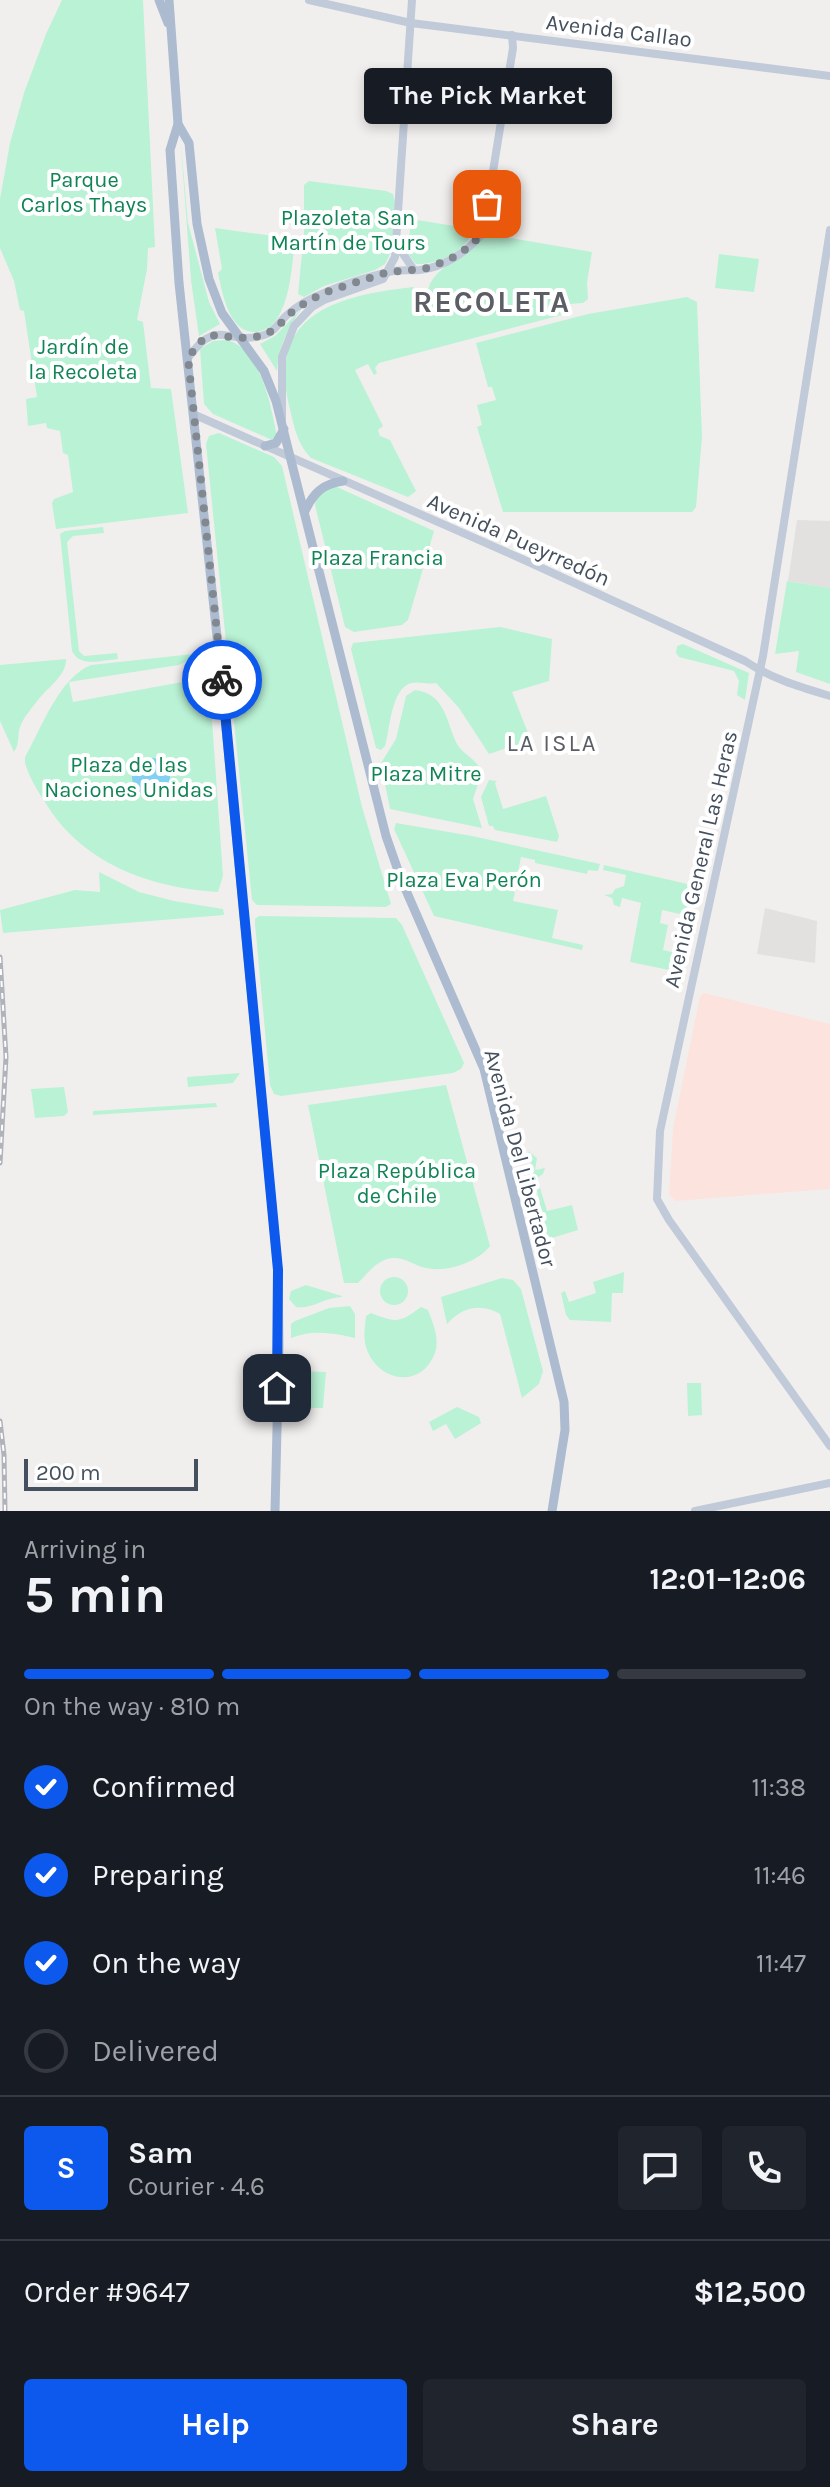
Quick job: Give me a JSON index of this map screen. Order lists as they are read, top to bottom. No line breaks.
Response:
{"streets":{"main road":["Avenida Callao","Avenida Pueyrredón","Avenida General Las Heras","Avenida Del Libertador"]},"crossings":[["Avenida Pueyrredón","Avenida General Las Heras"],["Avenida Pueyrredón","Avenida Del Libertador"]],"districts":["RECOLETA","LA ISLA"],"parks":["Parque Carlos Thays","Plazoleta San Martín de Tours","Jardín de la Recoleta","Plaza Francia","Plaza de las Naciones Unidas","Plaza Mitre","Plaza Eva Perón","Plaza República de Chile"],"places":["The Pick Market"],"scale_bar":"200 m","page":{"bubble":"The Pick Market","scale":"200 m","heading":["5 min","Arriving in","12:01–12:06"],"panel":["Sam","Courier · 4.6","Order #9647","$12,500"],"bar":"On the way · 810 m","list":[["Confirmed","11:38"],["Preparing","11:46"],["On the way","11:47"],"Delivered"],"round":"S","buttons":["Help","Share"]}}
